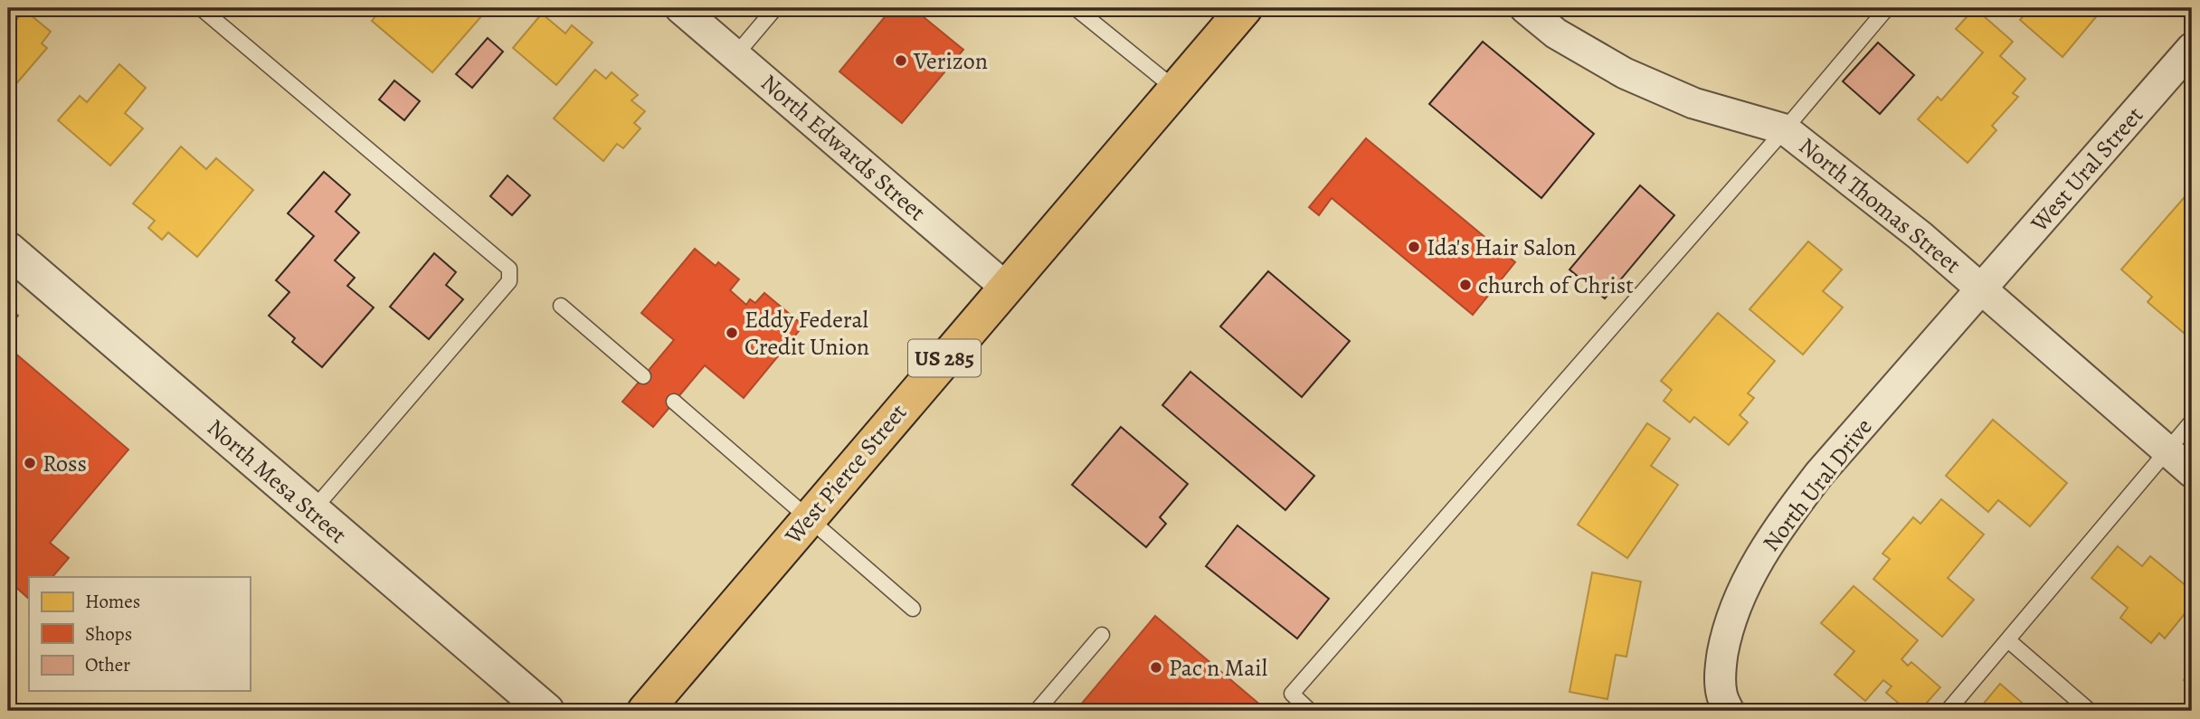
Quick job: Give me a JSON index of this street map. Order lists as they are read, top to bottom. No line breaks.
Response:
{"streets":{"highway":["US 285","West Pierce Street"],"street":["North Edwards Street","West Ural Street","North Thomas Street","North Mesa Street","North Ural Drive"]},"crossings":[["North Edwards Street","West Pierce Street"],["West Ural Street","North Thomas Street"],["West Ural Street","North Ural Drive"],["North Thomas Street","North Ural Drive"]],"places":["Verizon","Ida's Hair Salon","church of Christ","Eddy Federal Credit Union","Ross","Pac n Mail"],"legend":["Homes","Shops","Other"]}
